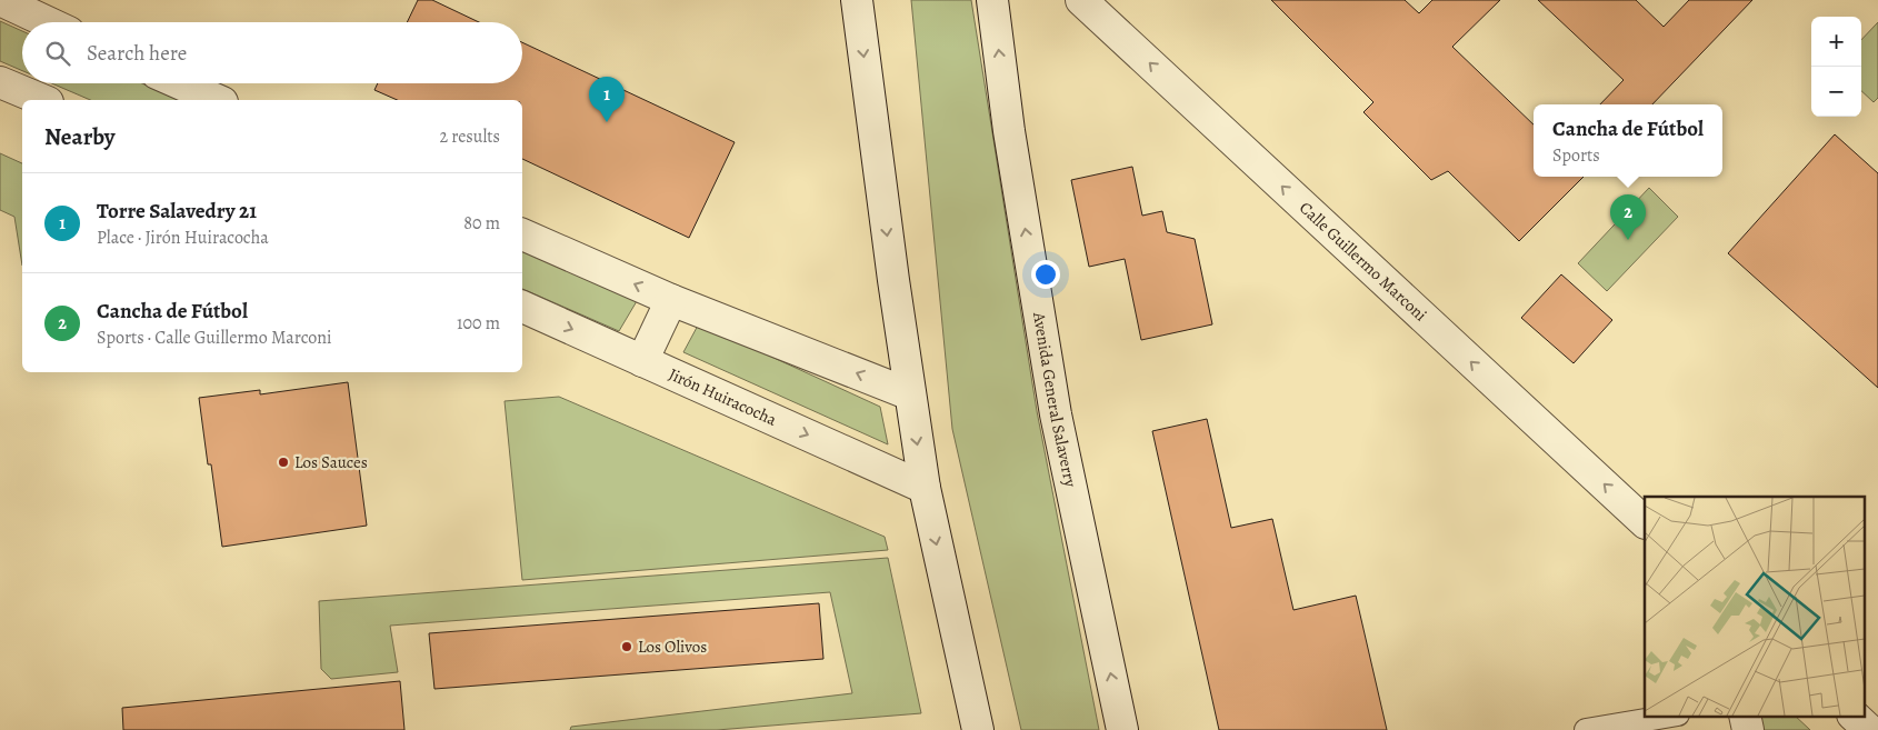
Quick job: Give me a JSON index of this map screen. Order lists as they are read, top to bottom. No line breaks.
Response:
{"streets":{"street":["Calle Guillermo Marconi","Jirón Huiracocha","Avenida General Salaverry"]},"one_way":["Calle Guillermo Marconi"],"places":["Los Sauces","Los Olivos"],"page":{"map_buttons":["+","−"],"search":"Search here","pins":["1","2"],"heading":["Nearby","2 results"],"popup":["Cancha de Fútbol","Sports"],"list":[{"mark":"1","name":"Torre Salavedry 21","note":"Place · Jirón Huiracocha","value":"80 m"},{"mark":"2","name":"Cancha de Fútbol","note":"Sports · Calle Guillermo Marconi","value":"100 m"}]}}
